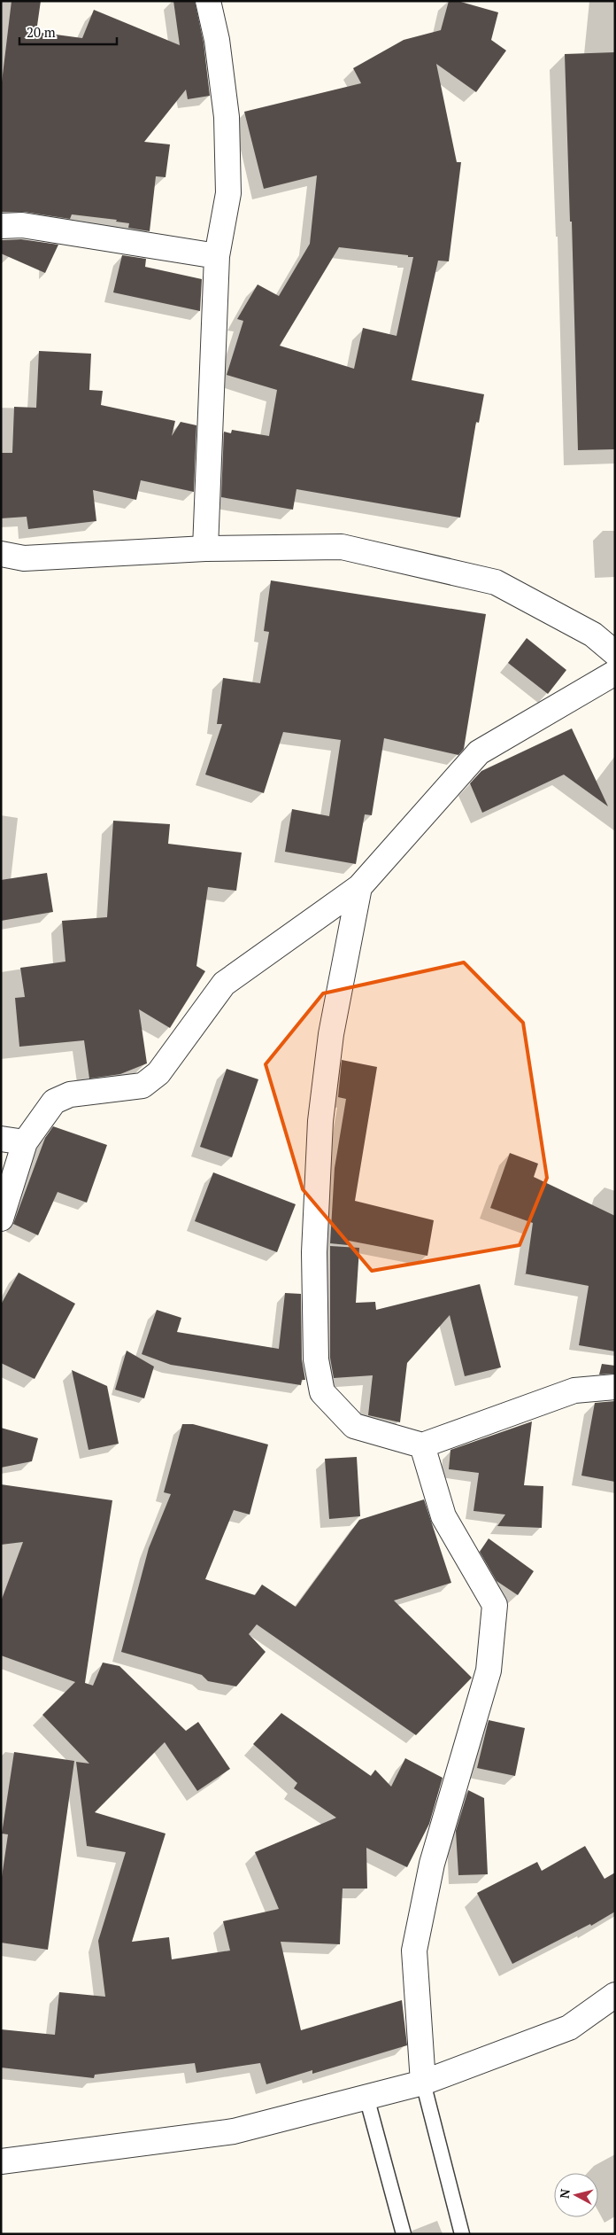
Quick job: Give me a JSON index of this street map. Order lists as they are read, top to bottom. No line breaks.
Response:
{"scale_bar":"20 m","north":"left"}
